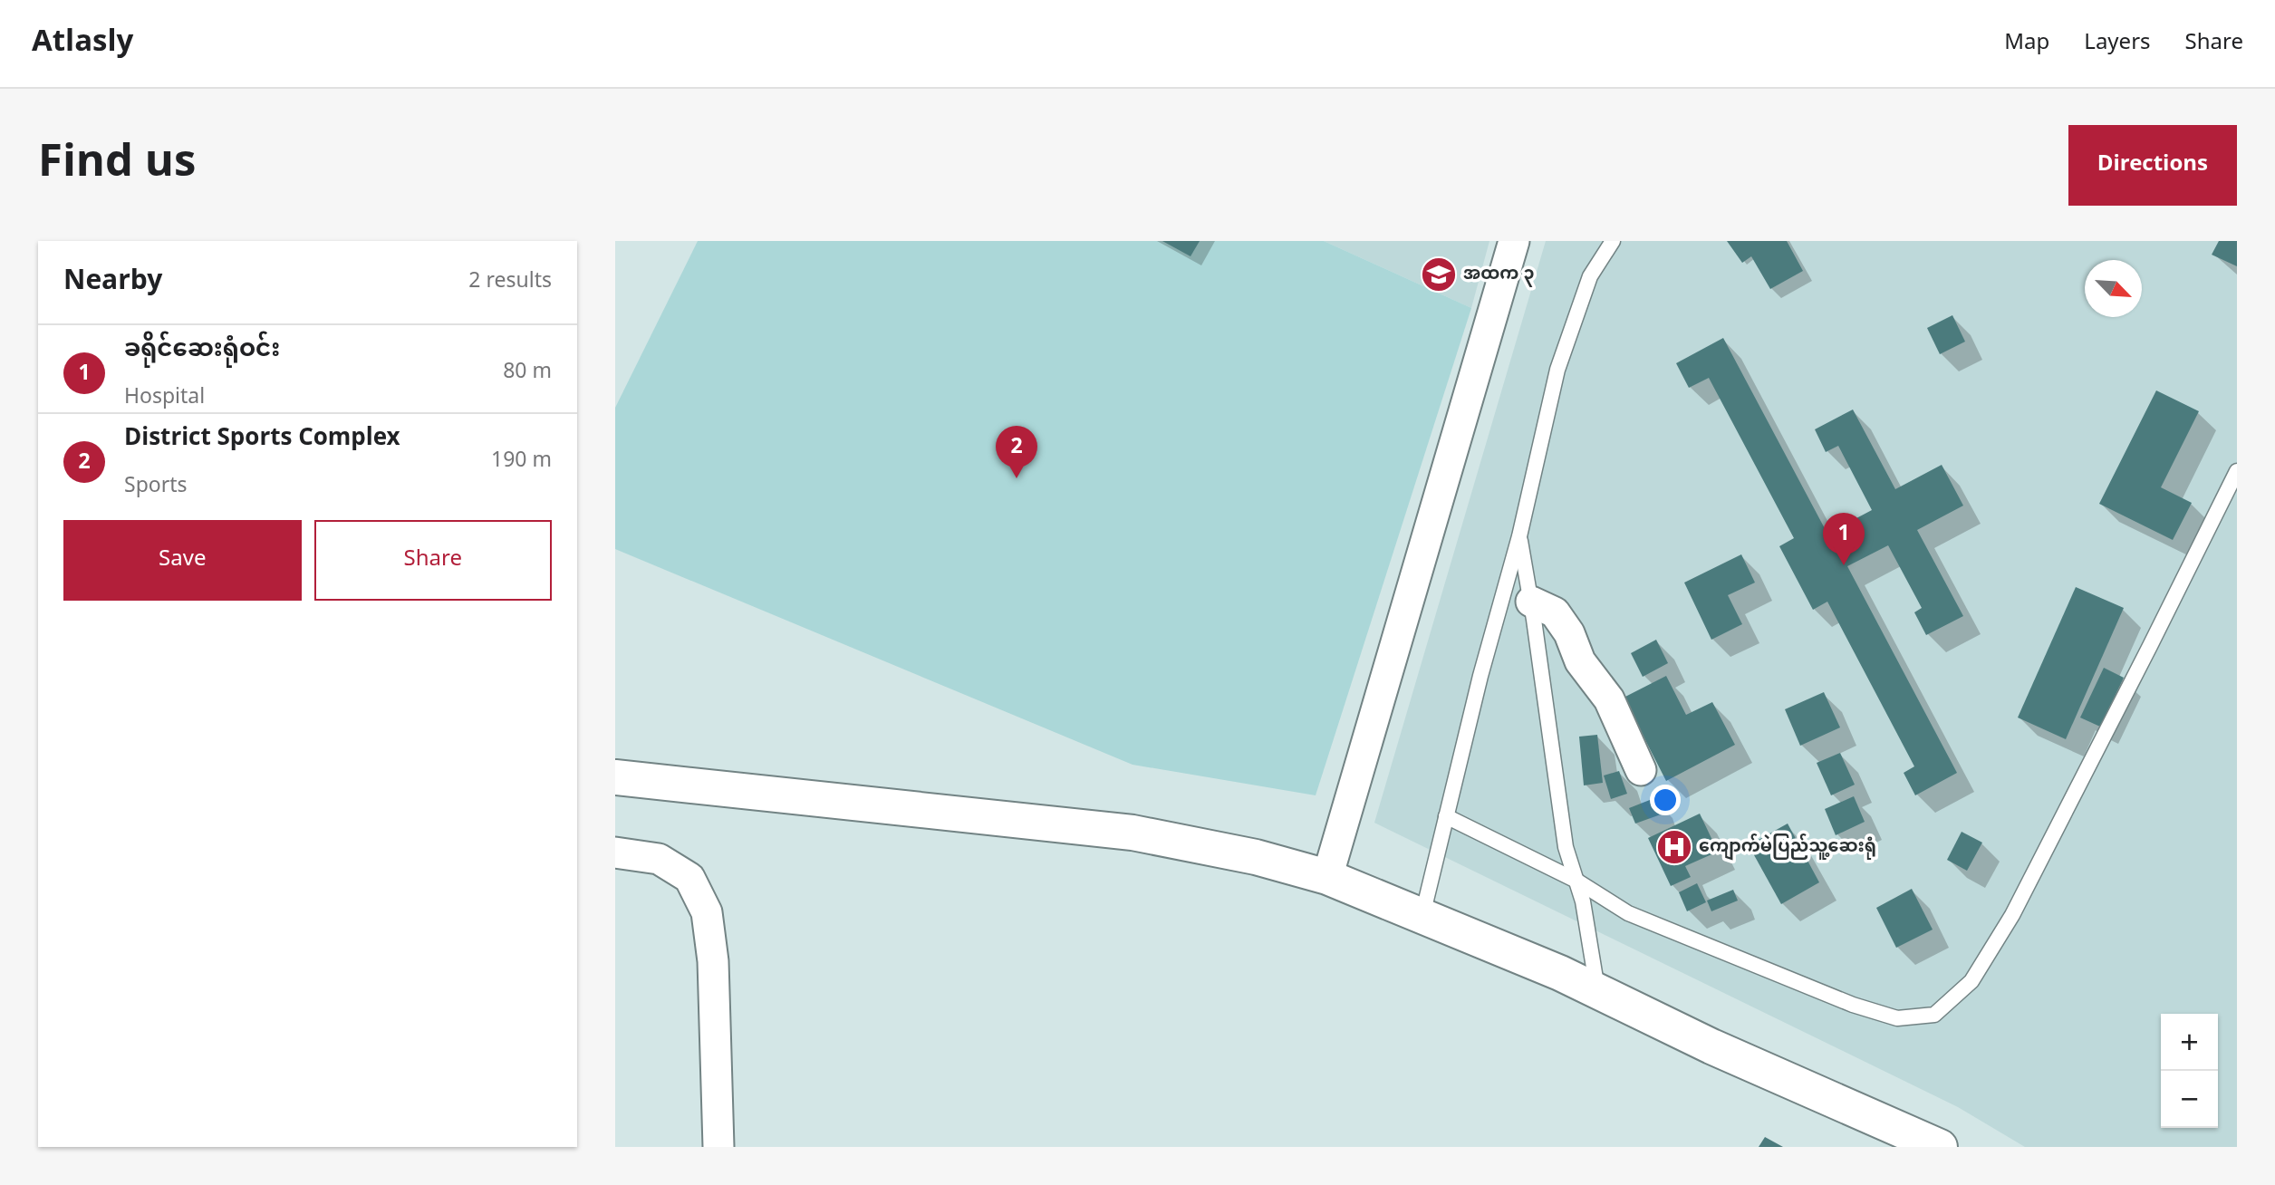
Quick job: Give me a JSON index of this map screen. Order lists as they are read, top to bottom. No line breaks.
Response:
{"places":{"school or university":["အထက ၃"],"hospital":["ကျောက်မဲပြည်သူ့ဆေးရုံ"]},"north":"bottom right","page":{"header":"Atlasly","nav":["Map","Layers","Share"],"title":"Find us","buttons":["Directions",["Save","Share"]],"heading":["Nearby","2 results"],"list":[{"mark":"1","name":"ခရိုင်ဆေးရုံဝင်း","note":"Hospital","value":"80 m"},{"mark":"2","name":"District Sports Complex","note":"Sports","value":"190 m"}],"pins":["2","1"],"map_buttons":["+","−"]}}
